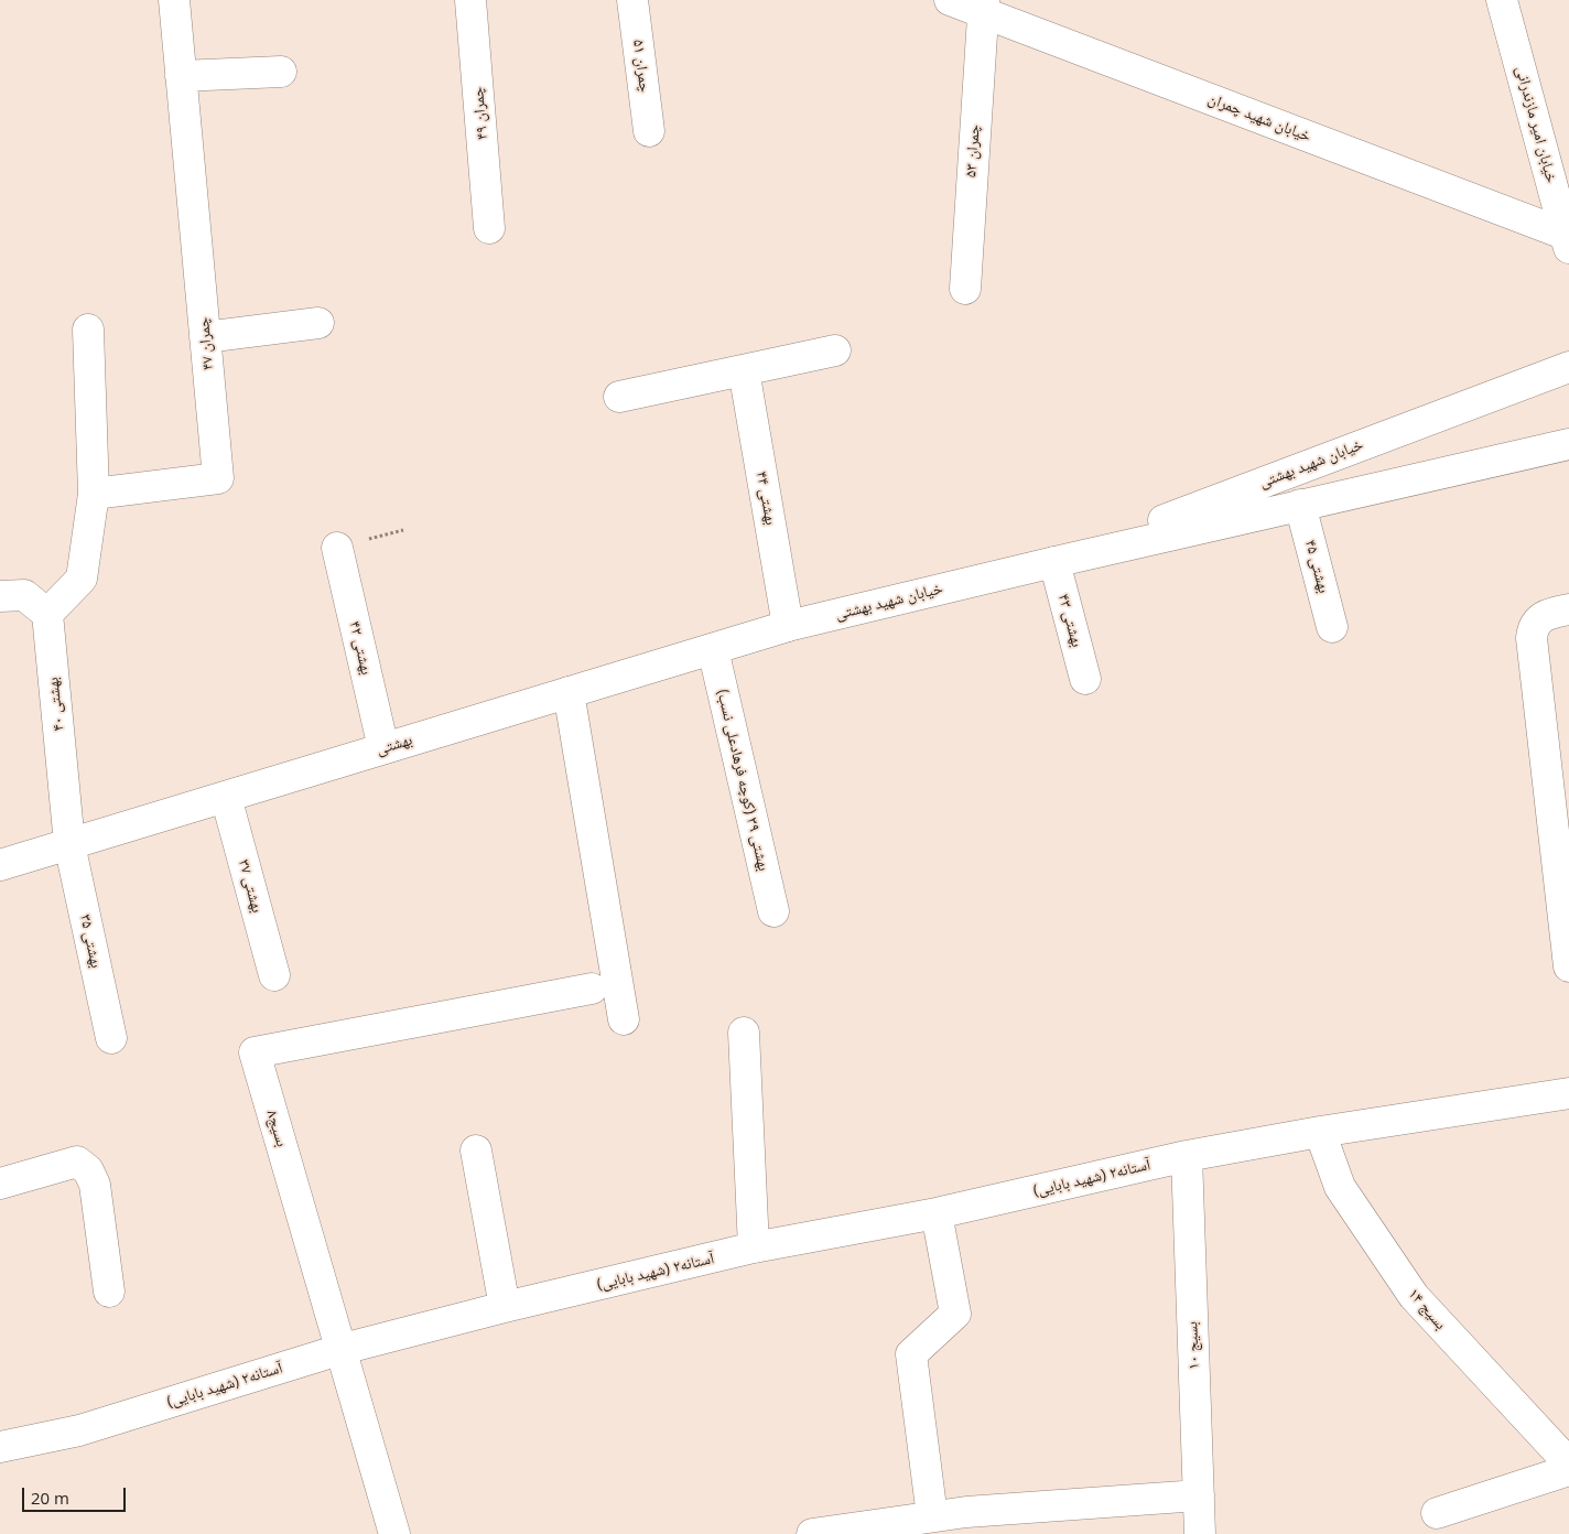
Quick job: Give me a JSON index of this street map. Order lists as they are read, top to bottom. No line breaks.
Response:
{"streets":{"street":["چمران ۵۱","چمران ۴۹","خیابان شهید چمران","خیابان امیر مازندرانی","چمران ۵۳","چمران ۴۷","خیابان شهید بهشتی","بهشتی ۴۴","بهشتی ۴۵","بهشتی ۴۳","بهشتی ۴۲","بهشتی ۴۰","بهشتی","بهشتی ۳۹ (کوچه فرهادعلی نسب)","بهشتی ۳۷","بهشتی ۳۵","بسیج۸","آستانه۲ (شهید بابایی)","بسیج ۱۴","بسیج ۱۰"]},"crossings":[["خیابان شهید چمران","خیابان امیر مازندرانی"],["خیابان شهید چمران","چمران ۵۳"],["خیابان شهید بهشتی","بهشتی ۴۴"],["خیابان شهید بهشتی","بهشتی ۴۵"],["خیابان شهید بهشتی","بهشتی ۴۳"],["خیابان شهید بهشتی","بهشتی"],["بهشتی ۴۴","بهشتی"],["بهشتی ۴۲","بهشتی"],["بهشتی ۴۰","بهشتی"],["بهشتی ۴۰","بهشتی ۳۵"],["بهشتی","بهشتی ۳۹ (کوچه فرهادعلی نسب)"],["بهشتی","بهشتی ۳۷"],["بهشتی","بهشتی ۳۵"],["بسیج۸","آستانه۲ (شهید بابایی)"],["آستانه۲ (شهید بابایی)","بسیج ۱۴"],["آستانه۲ (شهید بابایی)","بسیج ۱۰"]],"scale_bar":"20 m"}
